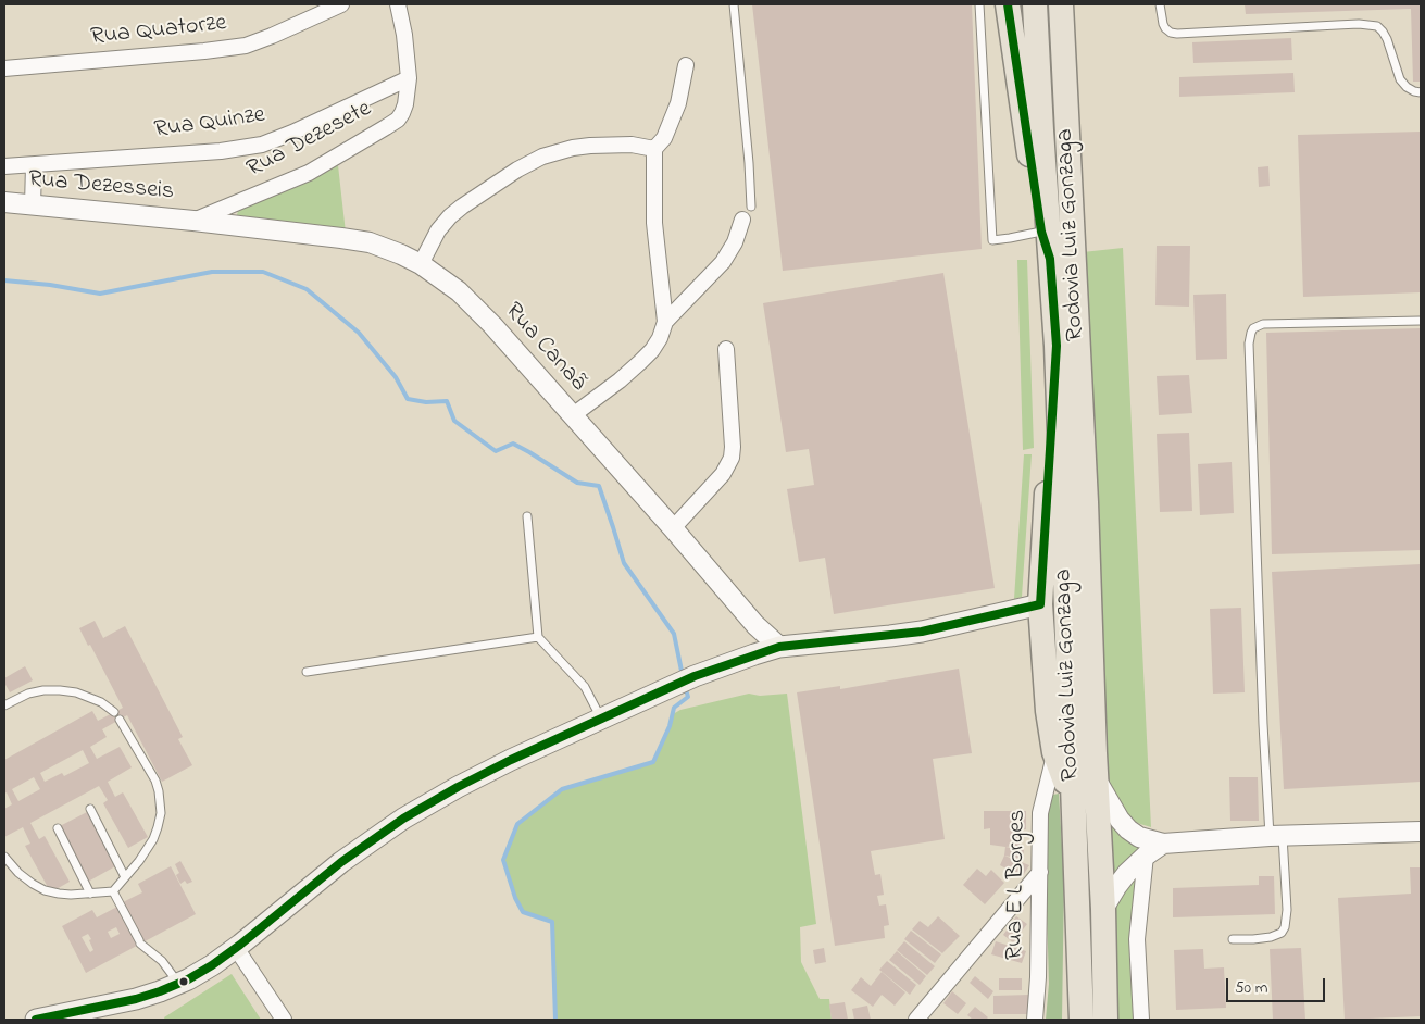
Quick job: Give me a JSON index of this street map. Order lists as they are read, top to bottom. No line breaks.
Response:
{"streets":{"highway":["Rodovia Luiz Gonzaga"],"street":["Rua Quatorze","Rua Quinze","Rua Dezesete","Rua Dezesseis","Rua Canaã","Rua E L Borges"]},"crossings":[["Rua Quinze","Rua Dezesete"],["Rua Dezesete","Rua Dezesseis"],["Rua Dezesete","Rua Canaã"],["Rua Dezesseis","Rua Canaã"]],"scale_bar":"50 m"}
